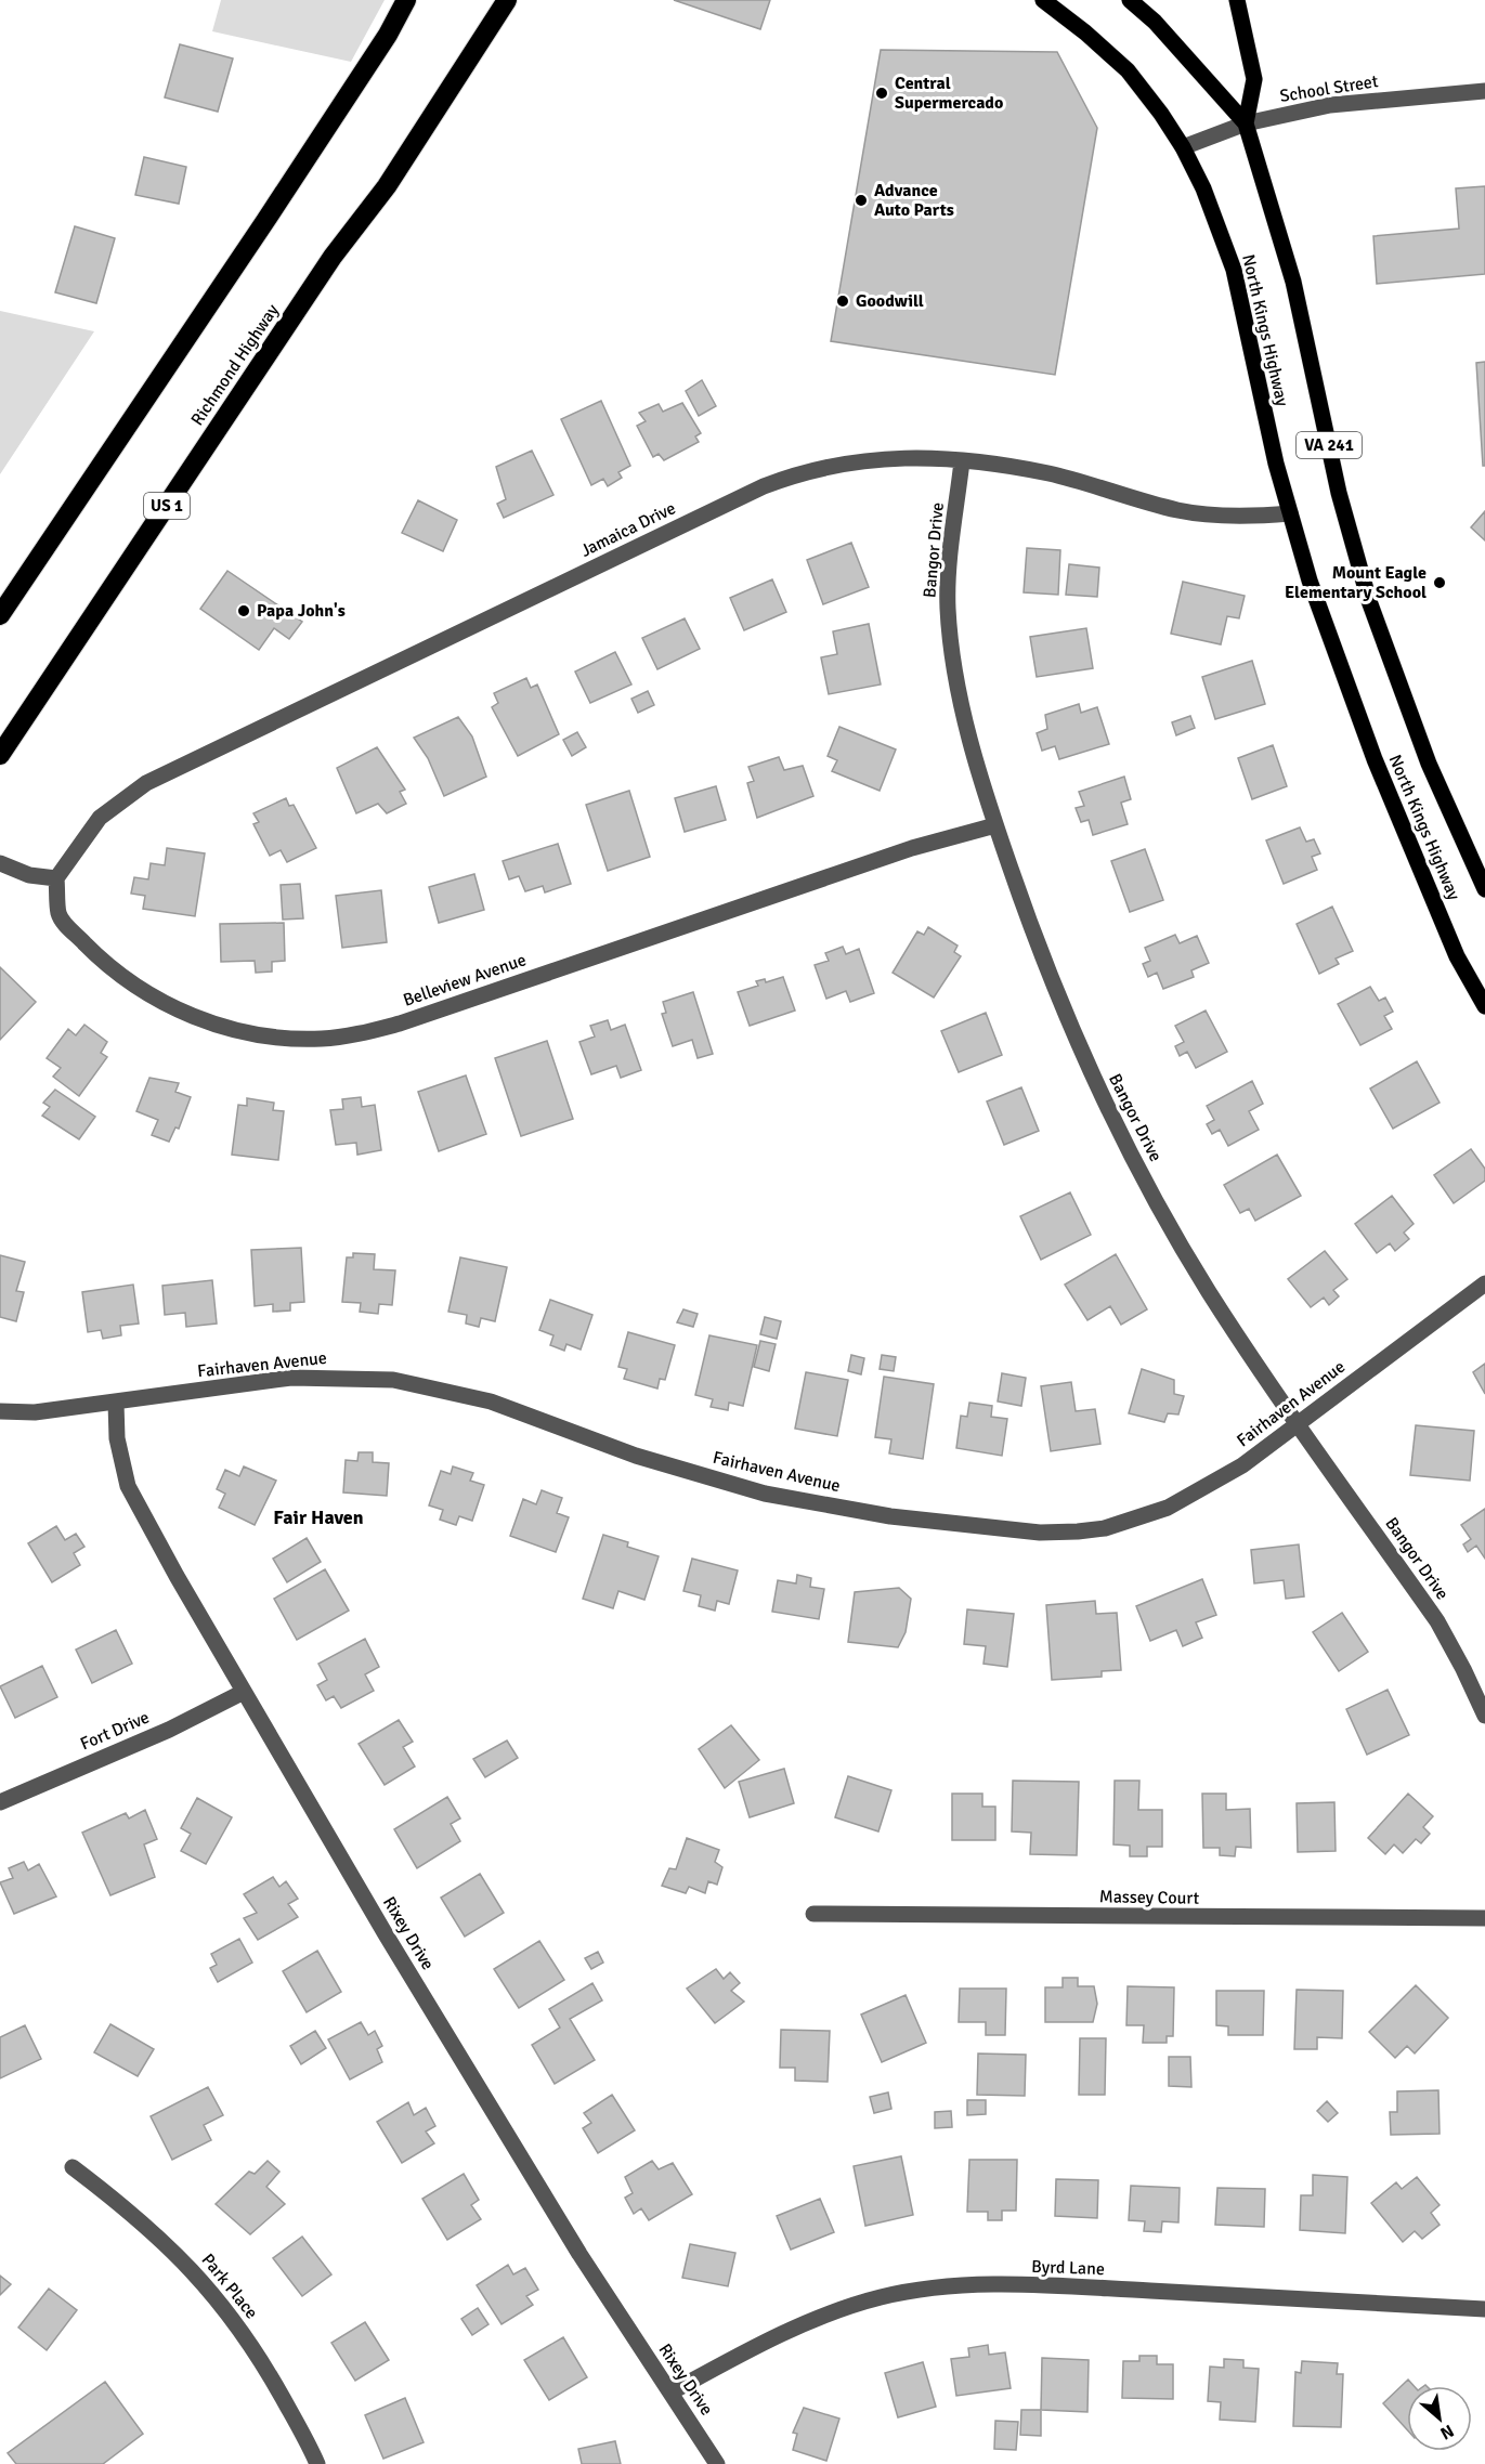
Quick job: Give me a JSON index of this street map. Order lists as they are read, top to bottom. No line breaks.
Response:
{"streets":{"highway":["Richmond Highway","US 1"],"main road":["North Kings Highway","VA 241"],"street":["School Street","Jamaica Drive","Bangor Drive","Belleview Avenue","Fairhaven Avenue","Fort Drive","Massey Court","Rixey Drive","Byrd Lane","Park Place"]},"crossings":[["School Street","North Kings Highway"],["North Kings Highway","Jamaica Drive"],["Jamaica Drive","Bangor Drive"],["Jamaica Drive","Belleview Avenue"],["Bangor Drive","Belleview Avenue"],["Bangor Drive","Fairhaven Avenue"],["Fairhaven Avenue","Rixey Drive"],["Fort Drive","Rixey Drive"],["Rixey Drive","Byrd Lane"]],"districts":["Fair Haven"],"places":["Central Supermercado","Advance Auto Parts","Goodwill","Mount Eagle Elementary School","Papa John's"],"north":"bottom right"}
